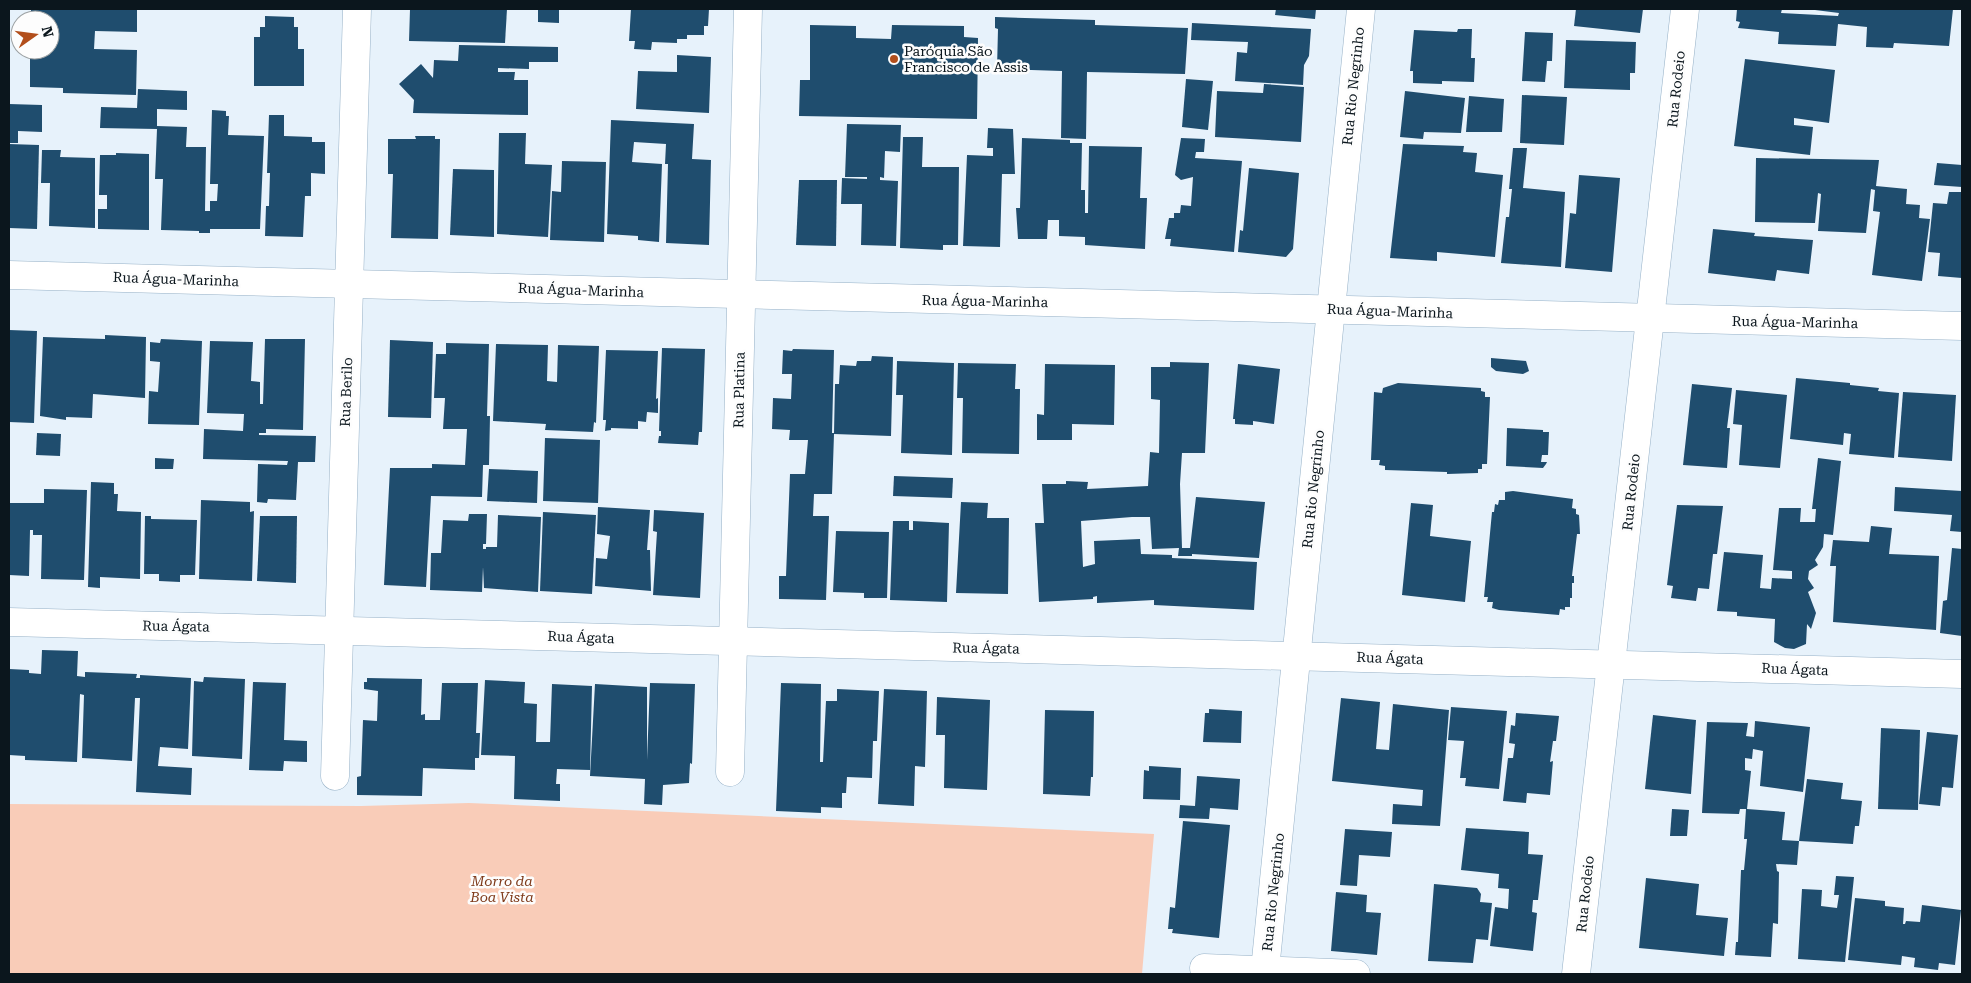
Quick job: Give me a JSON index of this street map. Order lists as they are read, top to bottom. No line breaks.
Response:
{"streets":{"street":["Rua Rio Negrinho","Rua Rodeio","Rua Água-Marinha","Rua Platina","Rua Berilo","Rua Ágata"]},"crossings":[["Rua Rio Negrinho","Rua Água-Marinha"],["Rua Rio Negrinho","Rua Ágata"],["Rua Rodeio","Rua Água-Marinha"],["Rua Rodeio","Rua Ágata"],["Rua Água-Marinha","Rua Platina"],["Rua Água-Marinha","Rua Berilo"],["Rua Platina","Rua Ágata"],["Rua Berilo","Rua Ágata"]],"parks":["Morro da Boa Vista"],"places":["Paróquia São Francisco de Assis"],"north":"right"}
